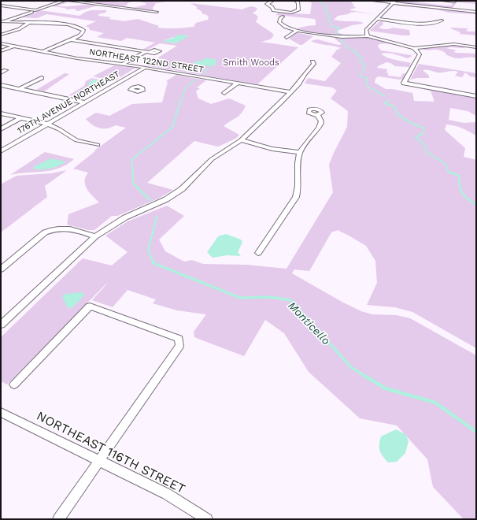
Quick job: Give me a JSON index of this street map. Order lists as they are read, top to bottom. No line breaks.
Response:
{"streets":{"street":["NORTHEAST 122ND STREET","176TH AVENUE NORTHEAST","NORTHEAST 116TH STREET"]},"crossings":[["NORTHEAST 122ND STREET","176TH AVENUE NORTHEAST"]],"water":["Monticello"],"parks":["Smith Woods"]}
